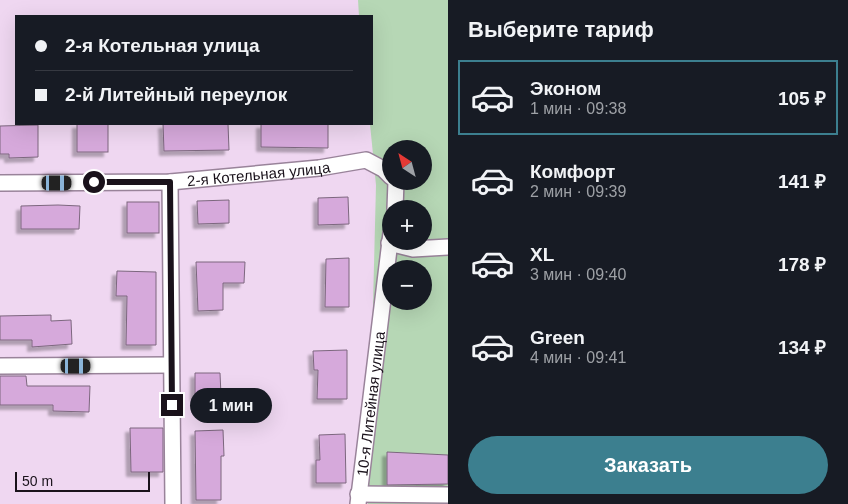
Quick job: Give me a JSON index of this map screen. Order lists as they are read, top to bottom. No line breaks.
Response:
{"streets":{"street":["2-я Котельная улица","10-я Литейная улица"]},"scale_bar":"50 m","north":"top left","page":{"heading":"Выберите тариф","banner":["2-я Котельная улица","2-й Литейный переулок"],"list":[{"name":"Эконом","note":"1 мин · 09:38","value":"105 ₽"},{"name":"Комфорт","note":"2 мин · 09:39","value":"141 ₽"},{"name":"XL","note":"3 мин · 09:40","value":"178 ₽"},{"name":"Green","note":"4 мин · 09:41","value":"134 ₽"}],"map_buttons":["+","−"],"bubble":"1 мин","buttons":"Заказать","scale":"50 m"}}
